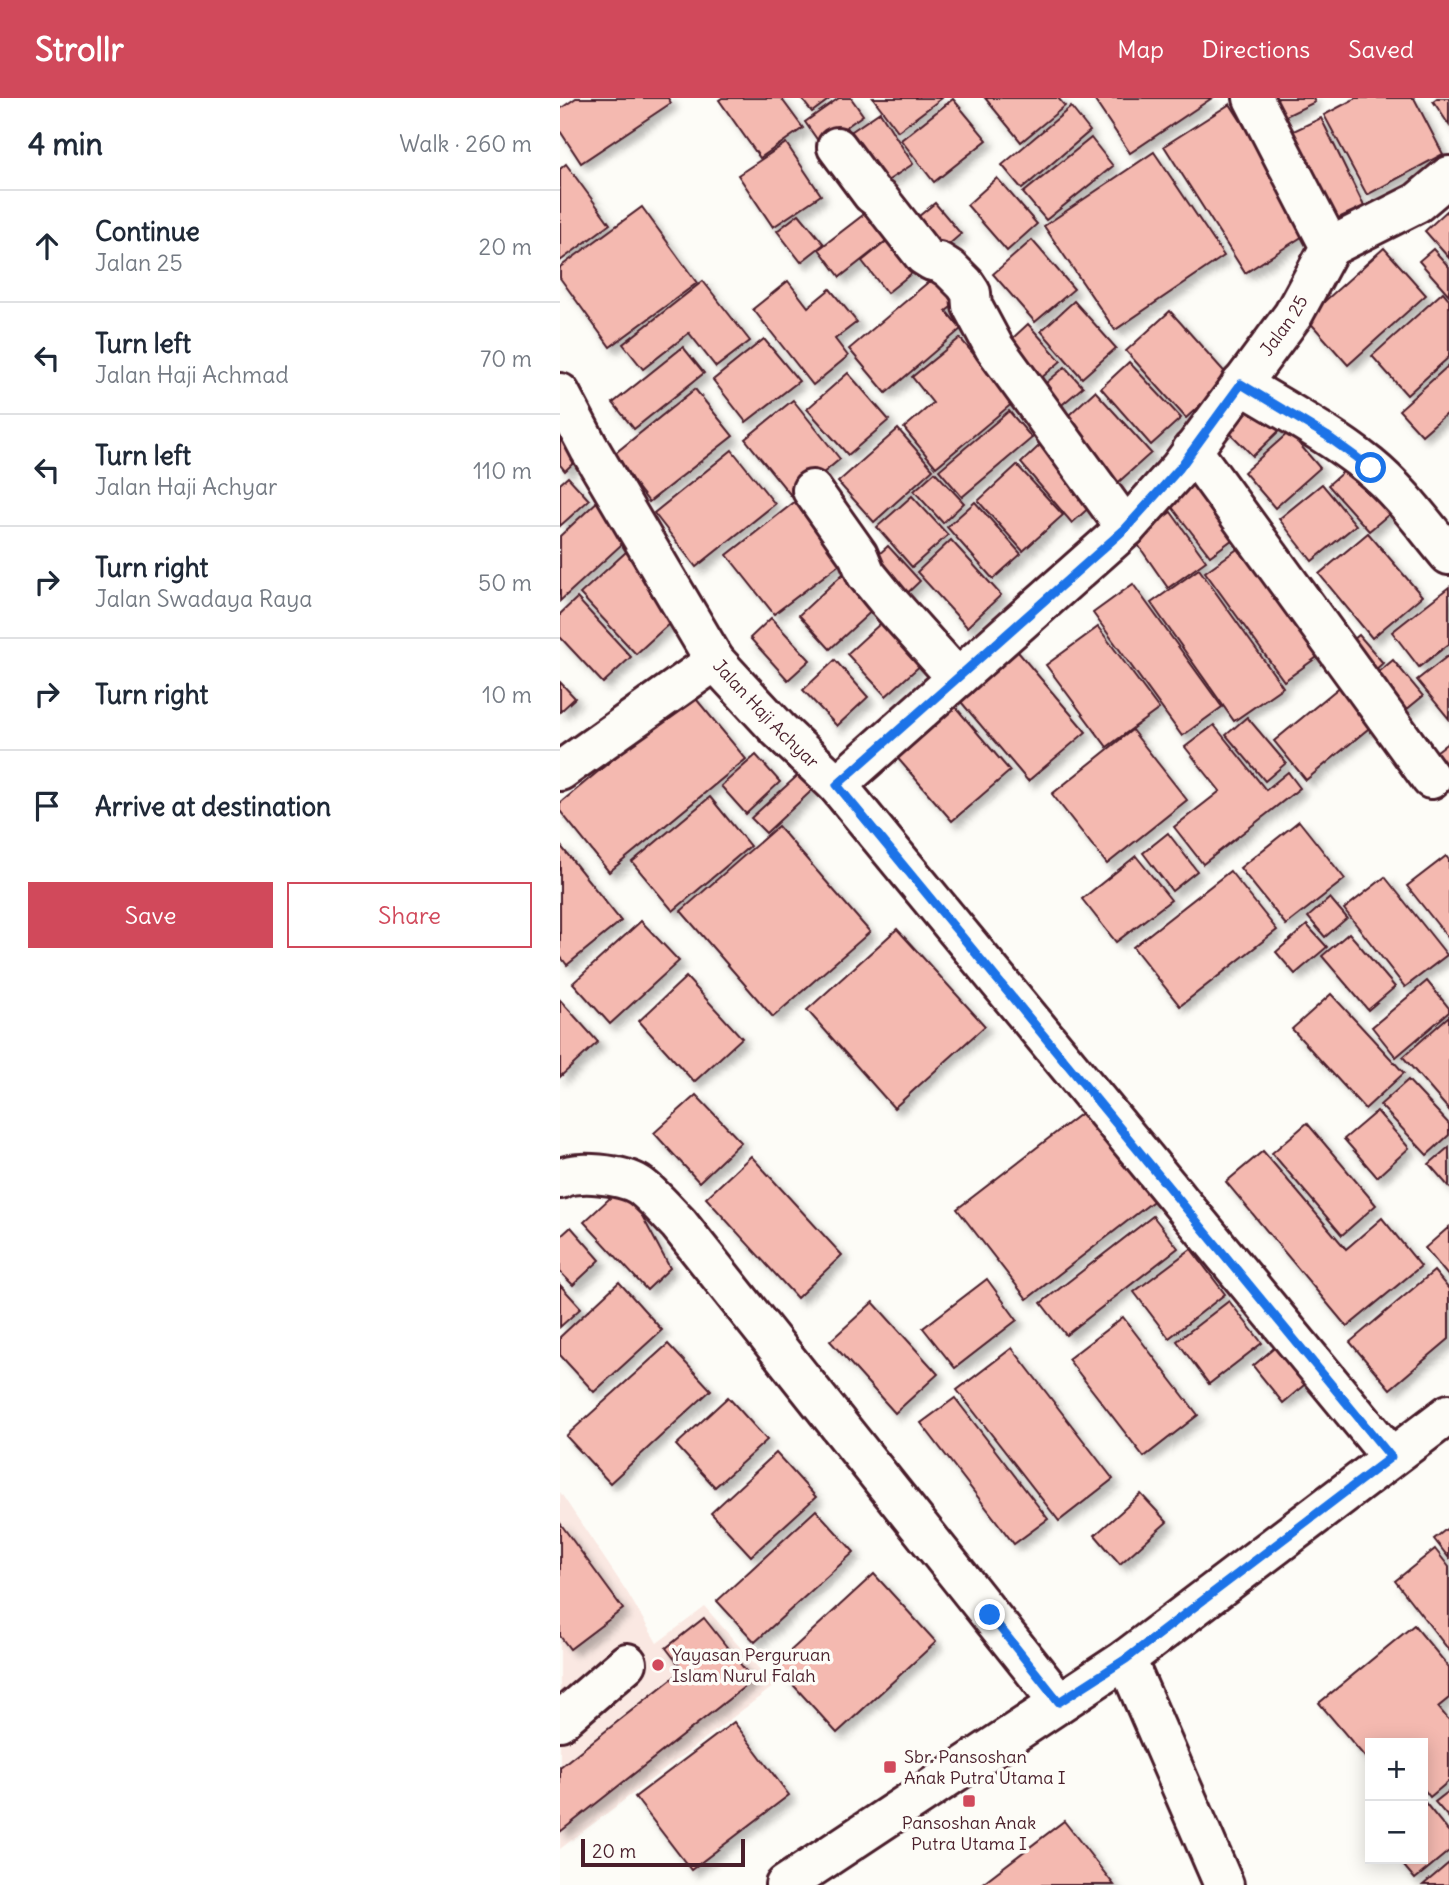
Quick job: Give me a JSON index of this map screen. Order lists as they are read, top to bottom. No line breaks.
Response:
{"streets":{"street":["Jalan 25","Jalan Haji Achyar"]},"crossings":[["Jalan 25","Jalan Haji Achyar"]],"places":{"other":["Yayasan Perguruan Islam Nurul Falah"],"transit":["Sbr. Pansoshan Anak Putra Utama I","Pansoshan Anak Putra Utama I"]},"scale_bar":"20 m","page":{"header":"Strollr","nav":["Map","Directions","Saved"],"heading":["4 min","Walk · 260 m"],"list":[["Continue","Jalan 25","20 m"],["Turn left","Jalan Haji Achmad","70 m"],["Turn left","Jalan Haji Achyar","110 m"],["Turn right","Jalan Swadaya Raya","50 m"],["Turn right","10 m"],"Arrive at destination"],"buttons":["Save","Share"],"map_buttons":["+","−"],"scale":"20 m"}}
